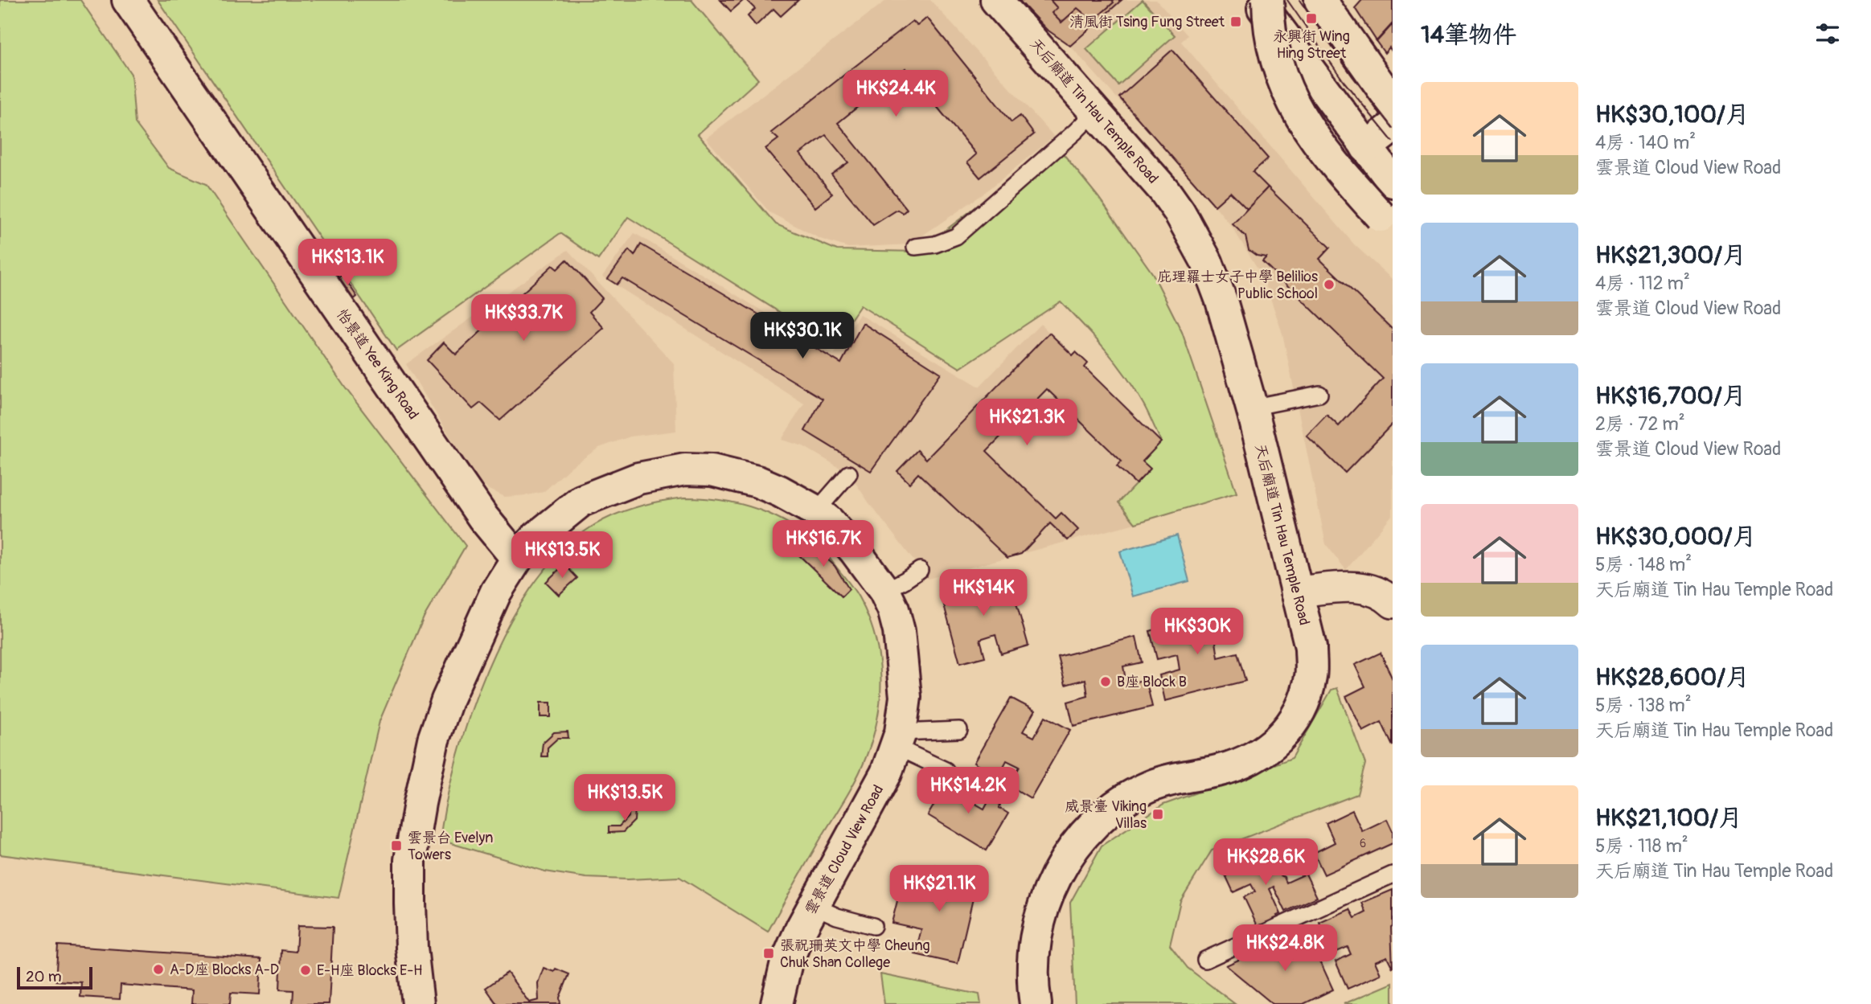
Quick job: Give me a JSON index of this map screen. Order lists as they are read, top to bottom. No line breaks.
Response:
{"streets":{"street":["天后廟道 Tin Hau Temple Road","怡景道 Yee King Road","雲景道 Cloud View Road"]},"crossings":[["怡景道 Yee King Road","雲景道 Cloud View Road"]],"places":{"transit":["永興街 Wing Hing Street","清風街 Tsing Fung Street","威景臺 Viking Villas","雲景台 Evelyn Towers","張祝珊英文中學 Cheung Chuk Shan College"],"other":["庇理羅士女子中學 Belilios Public School","B座 Block B","A-D座 Blocks A-D","E-H座 Blocks E-H"]},"house_numbers":["6"],"scale_bar":"20 m","page":{"heading":"14筆物件","list":[{"name":"HK$30,100/月","note":"4房 · 140 m² · 雲景道 Cloud View Road"},{"name":"HK$21,300/月","note":"4房 · 112 m² · 雲景道 Cloud View Road"},{"name":"HK$16,700/月","note":"2房 · 72 m² · 雲景道 Cloud View Road"},{"name":"HK$30,000/月","note":"5房 · 148 m² · 天后廟道 Tin Hau Temple Road"},{"name":"HK$28,600/月","note":"5房 · 138 m² · 天后廟道 Tin Hau Temple Road"},{"name":"HK$21,100/月","note":"5房 · 118 m² · 天后廟道 Tin Hau Temple Road"}],"price":["HK$24.4K","HK$13.1K","HK$33.7K","HK$30.1K","HK$21.3K","HK$16.7K","HK$13.5K","HK$14K","HK$30K","HK$14.2K","HK$13.5K","HK$28.6K","HK$21.1K","HK$24.8K"],"scale":"20 m"}}
